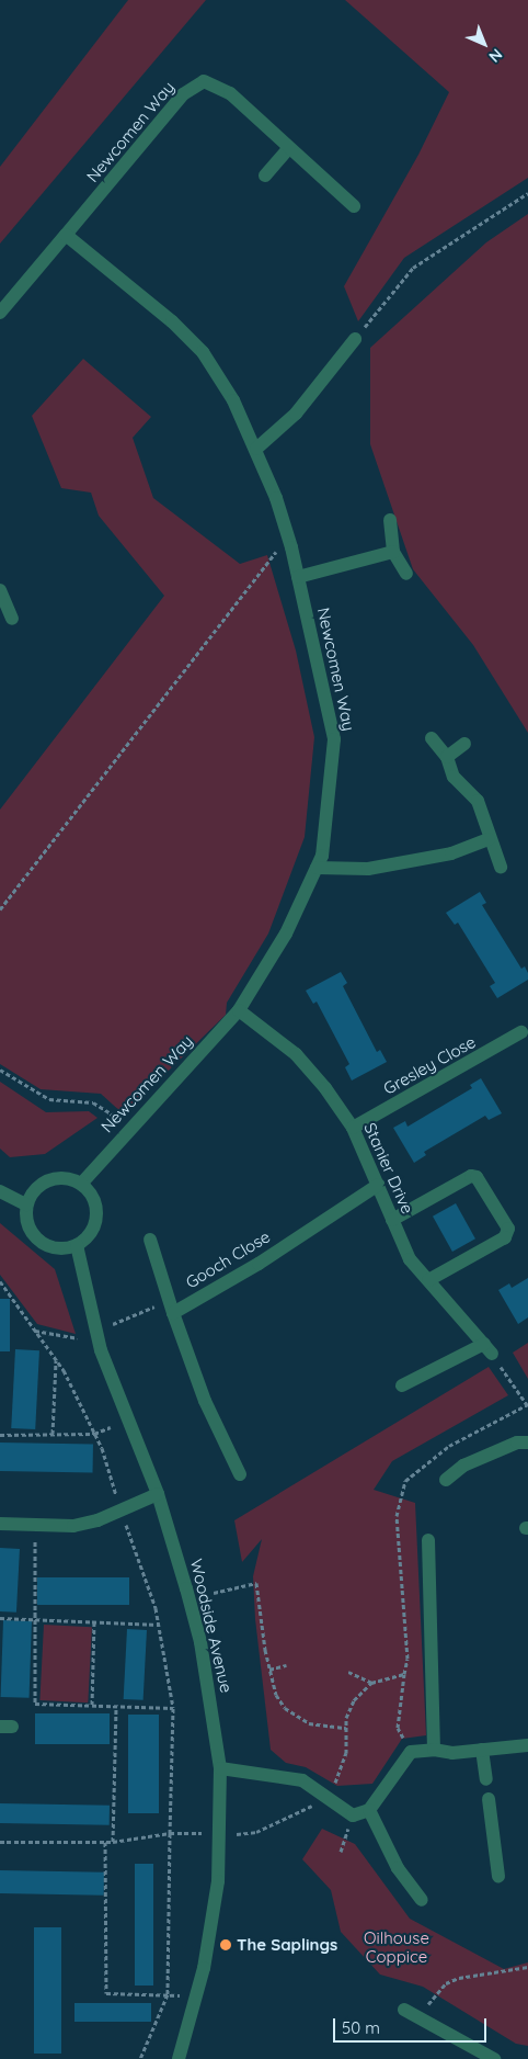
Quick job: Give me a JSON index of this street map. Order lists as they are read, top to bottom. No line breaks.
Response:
{"streets":{"street":["Newcomen Way","Gresley Close","Stanier Drive","Gooch Close","Woodside Avenue"]},"crossings":[["Newcomen Way","Stanier Drive"],["Newcomen Way","Woodside Avenue"],["Gresley Close","Stanier Drive"],["Stanier Drive","Gooch Close"]],"parks":["Oilhouse Coppice"],"places":["The Saplings"],"scale_bar":"50 m","north":"bottom right"}
